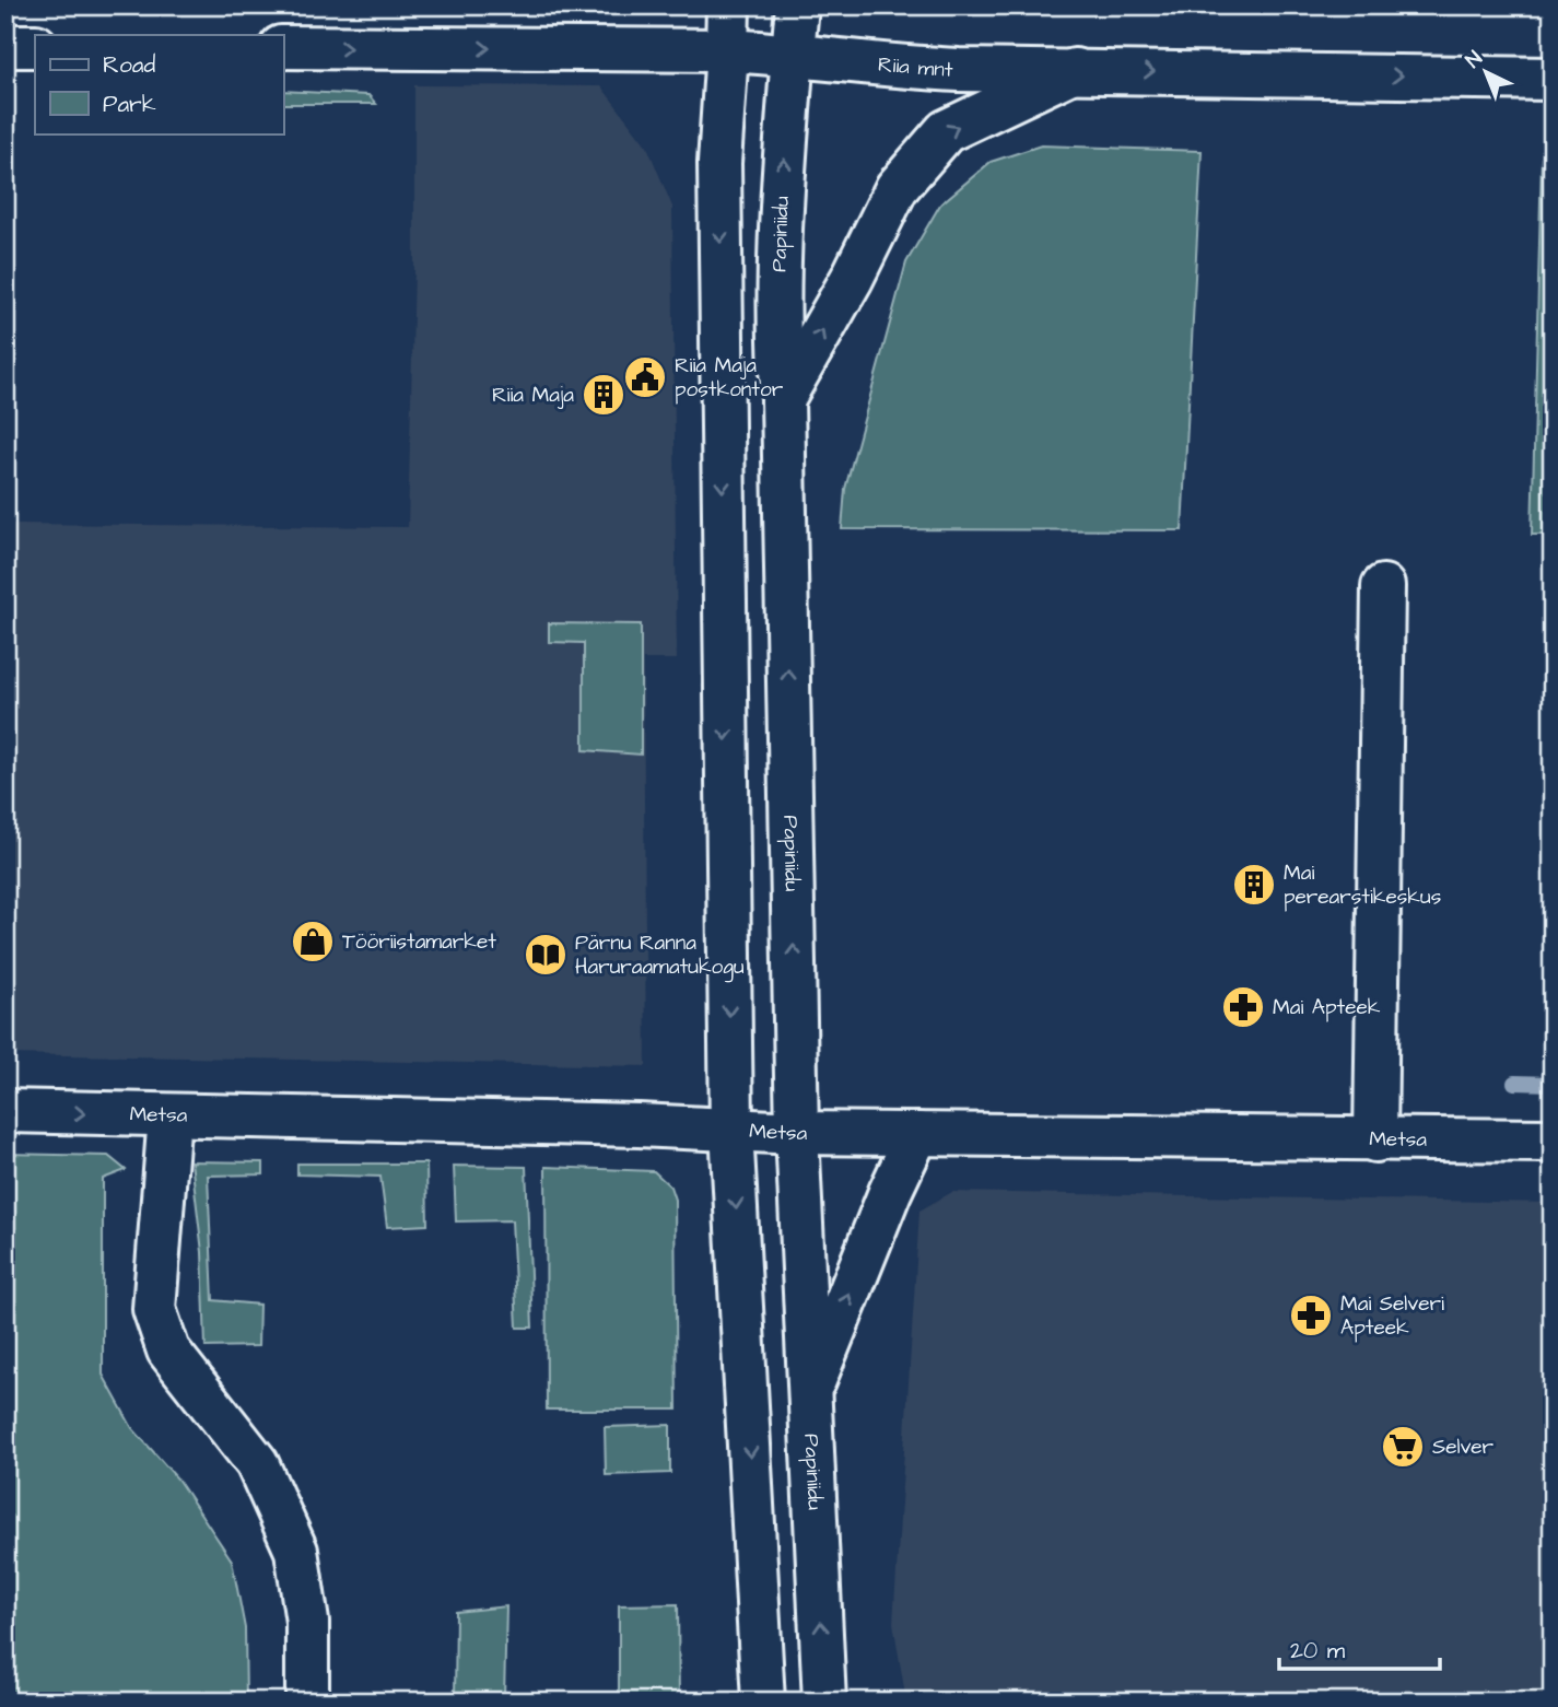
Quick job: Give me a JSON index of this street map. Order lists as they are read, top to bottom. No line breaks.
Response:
{"streets":{"street":["Riia mnt","Papiniidu","Metsa"]},"crossings":[["Riia mnt","Papiniidu"],["Papiniidu","Metsa"]],"one_way":["Riia mnt"],"places":{"public building":["Riia Maja postkontor"],"building":["Riia Maja","Mai perearstikeskus"],"shop":["Tööriistamarket"],"library":["Pärnu Ranna Haruraamatukogu"],"pharmacy":["Mai Apteek","Mai Selveri Apteek"],"supermarket":["Selver"]},"legend":["Road","Park"],"scale_bar":"20 m","north":"top left"}
